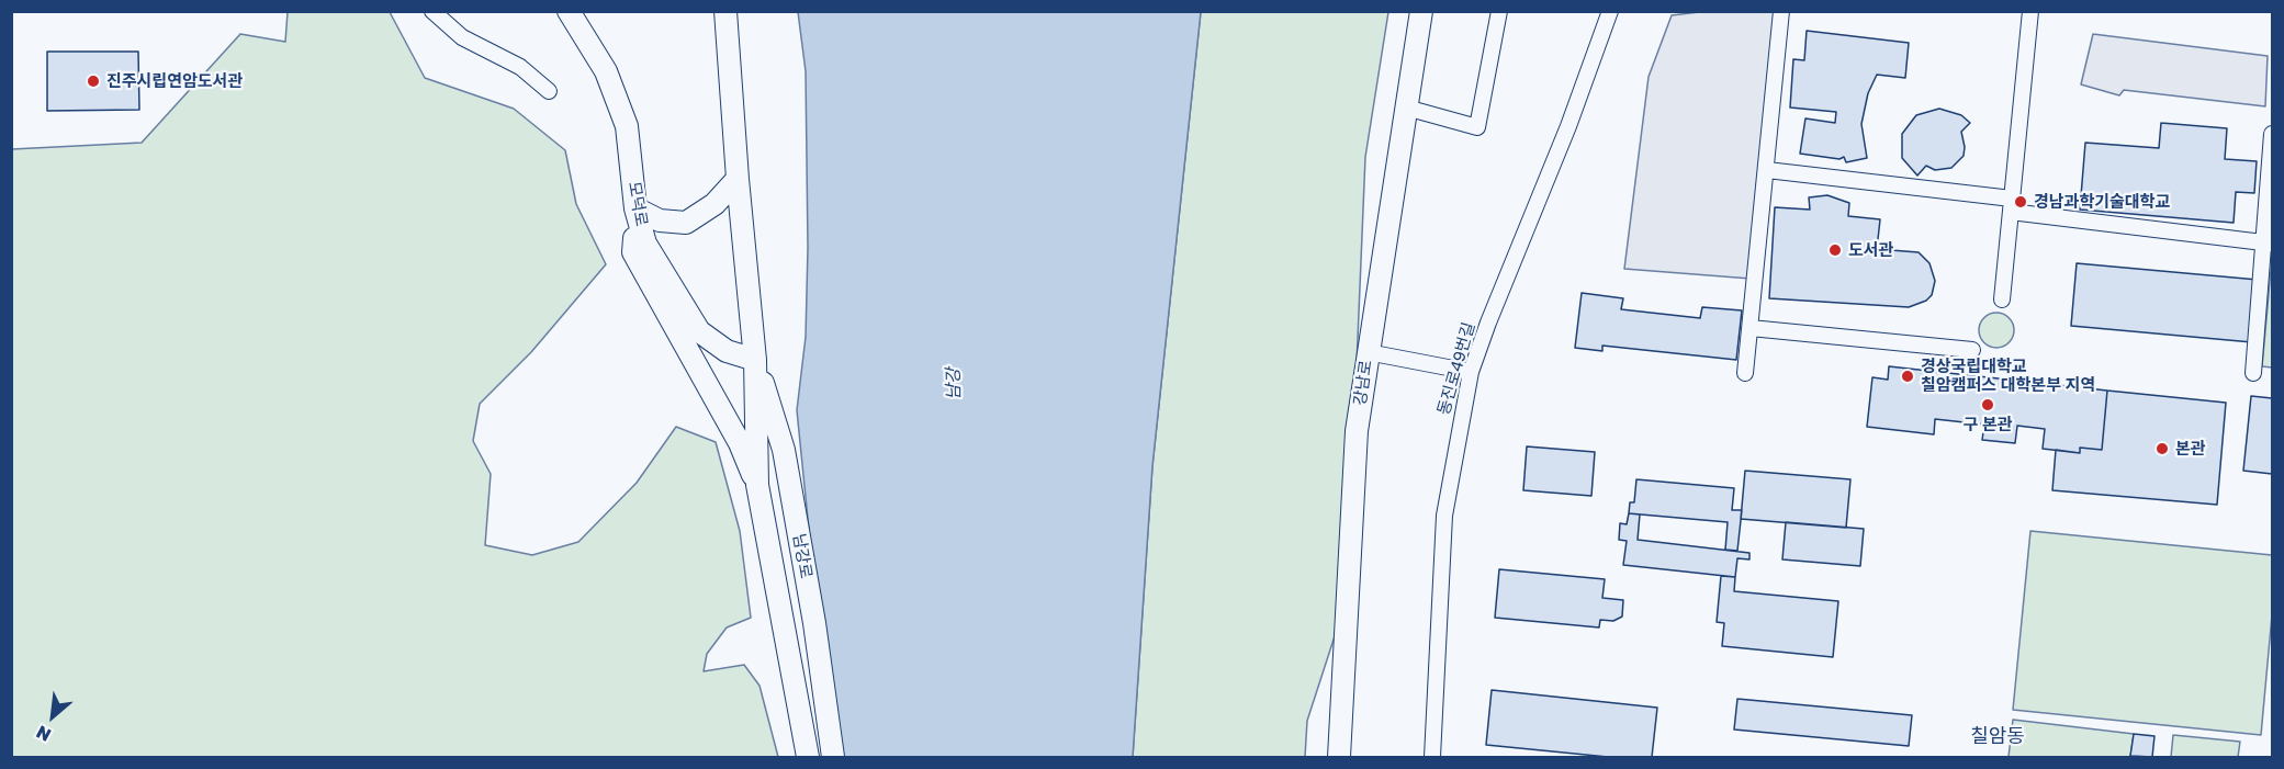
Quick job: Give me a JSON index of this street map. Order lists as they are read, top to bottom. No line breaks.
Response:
{"streets":{"street":["모덕로","동진로49번길","강남로","남강로"]},"crossings":[["모덕로","남강로"]],"districts":["칠암동"],"water":["남강"],"places":["진주시립연암도서관","경남과학기술대학교","도서관","경상국립대학교 칠암캠퍼스 대학본부 지역","구 본관","본관"],"north":"bottom left"}
